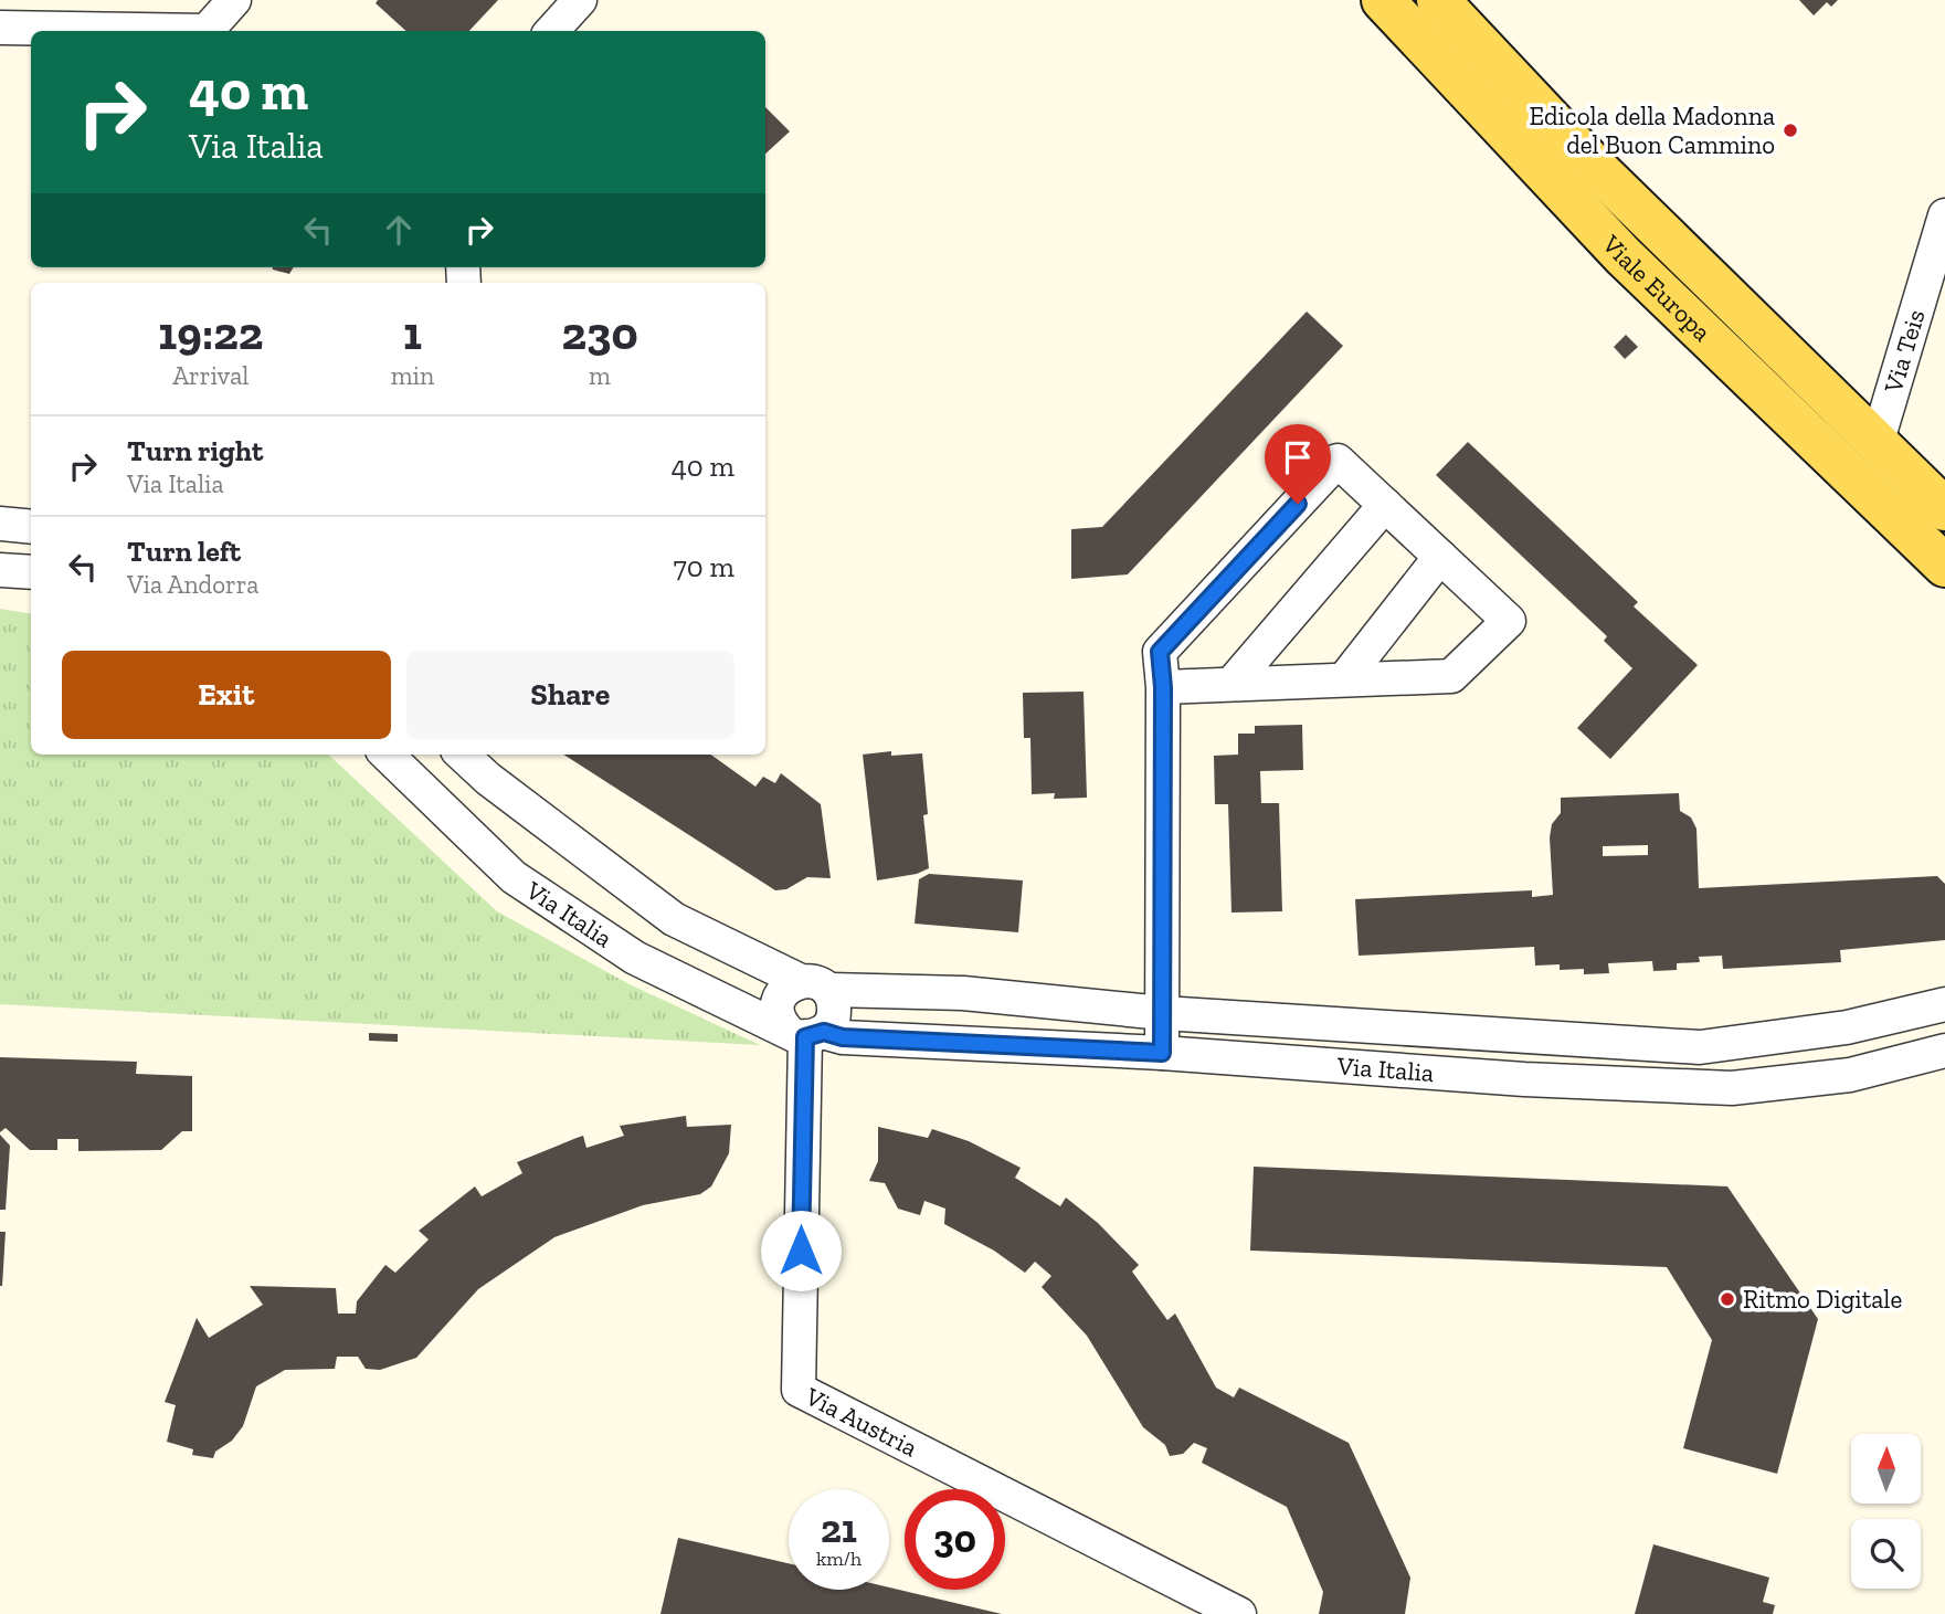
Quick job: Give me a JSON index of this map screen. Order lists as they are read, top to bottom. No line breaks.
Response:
{"streets":{"main road":["Viale Europa"],"street":["Via Teis","Via Italia","Via Austria"]},"crossings":[["Viale Europa","Via Teis"],["Via Italia","Via Austria"]],"places":["Edicola della Madonna del Buon Cammino","Ritmo Digitale"],"north":"top","page":{"turn":["40 m","Via Italia"],"eta":["19:22","Arrival","1","min","230","m"],"list":[{"name":"Turn right","note":"Via Italia","value":"40 m"},{"name":"Turn left","note":"Via Andorra","value":"70 m"}],"buttons":["Exit","Share"],"speed":"21 km/h","limit":"30"}}
